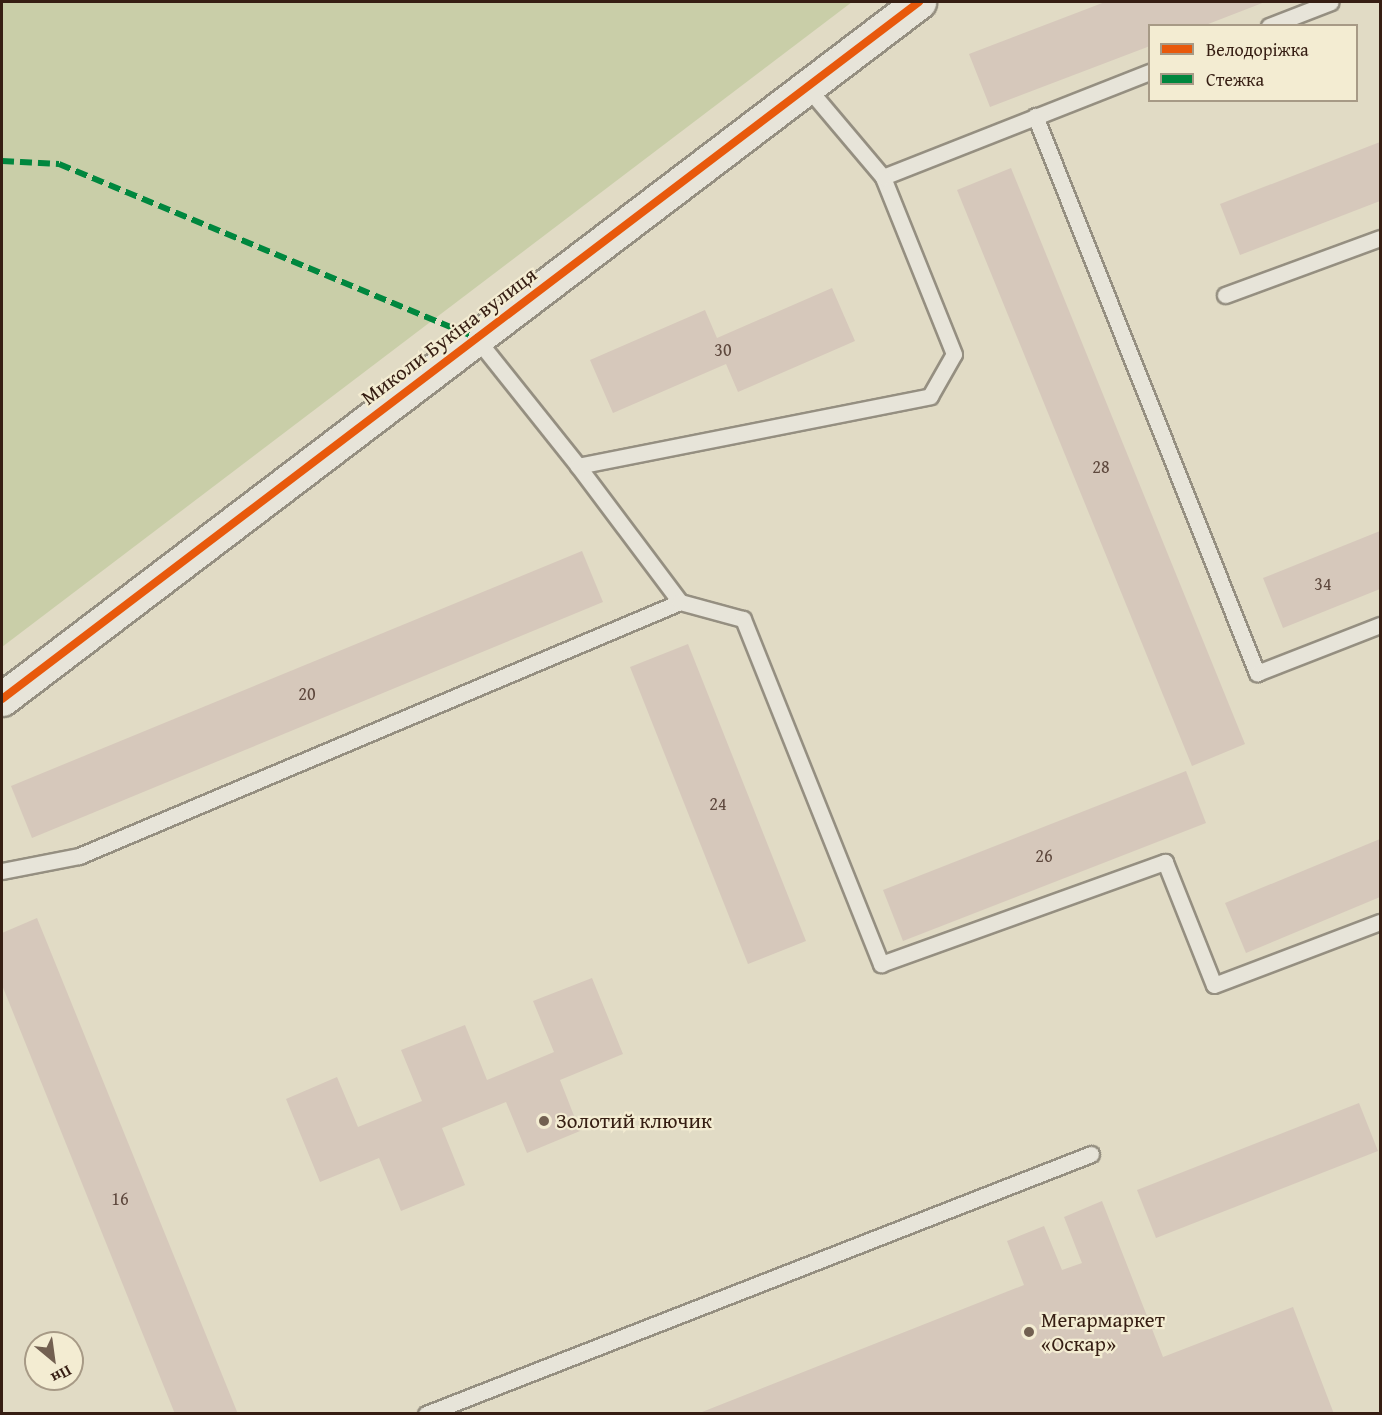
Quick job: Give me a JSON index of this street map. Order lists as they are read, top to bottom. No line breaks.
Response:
{"streets":{"street":["Миколи Букіна вулиця"]},"places":["Золотий ключик","Мегармаркет «Оскар»"],"house_numbers":["30","28","34","20","24","26","16"],"legend":["Велодоріжка","Стежка"],"north":"bottom right"}
